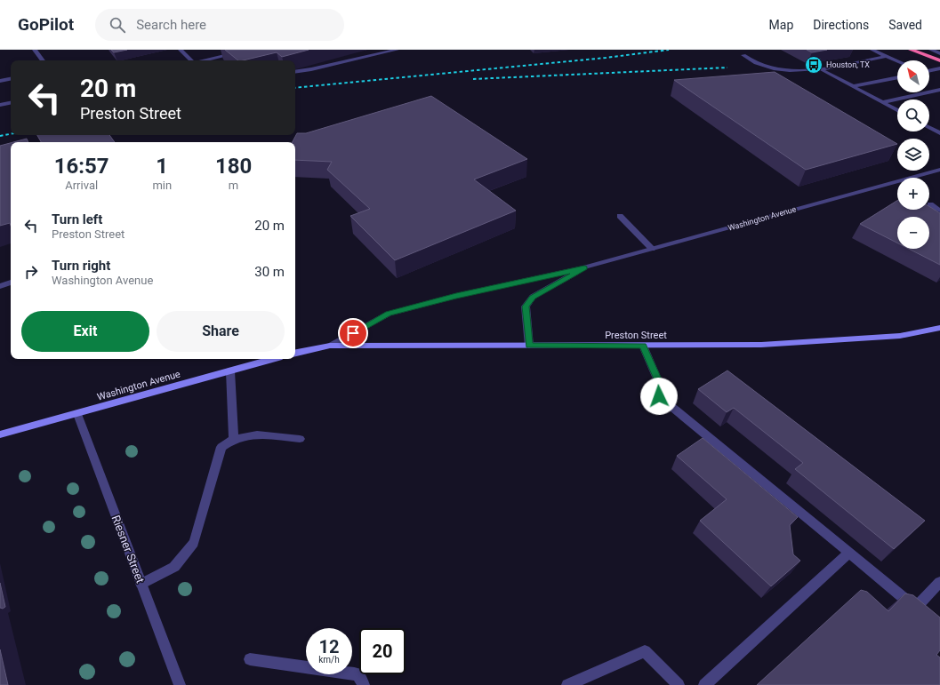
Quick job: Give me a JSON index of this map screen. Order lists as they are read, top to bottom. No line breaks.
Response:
{"streets":{"main road":["Washington Avenue","Preston Street"],"street":["Riesner Street"]},"crossings":[["Washington Avenue","Preston Street"],["Washington Avenue","Riesner Street"]],"places":{"bus stop":["Houston, TX"]},"north":"top left","page":{"header":"GoPilot","search":"Search here","nav":["Map","Directions","Saved"],"map_buttons":["+","−"],"turn":["20 m","Preston Street"],"eta":["16:57","Arrival","1","min","180","m"],"list":[{"name":"Turn left","note":"Preston Street","value":"20 m"},{"name":"Turn right","note":"Washington Avenue","value":"30 m"}],"buttons":["Exit","Share"],"speed":"12 km/h","limit":"20"}}
